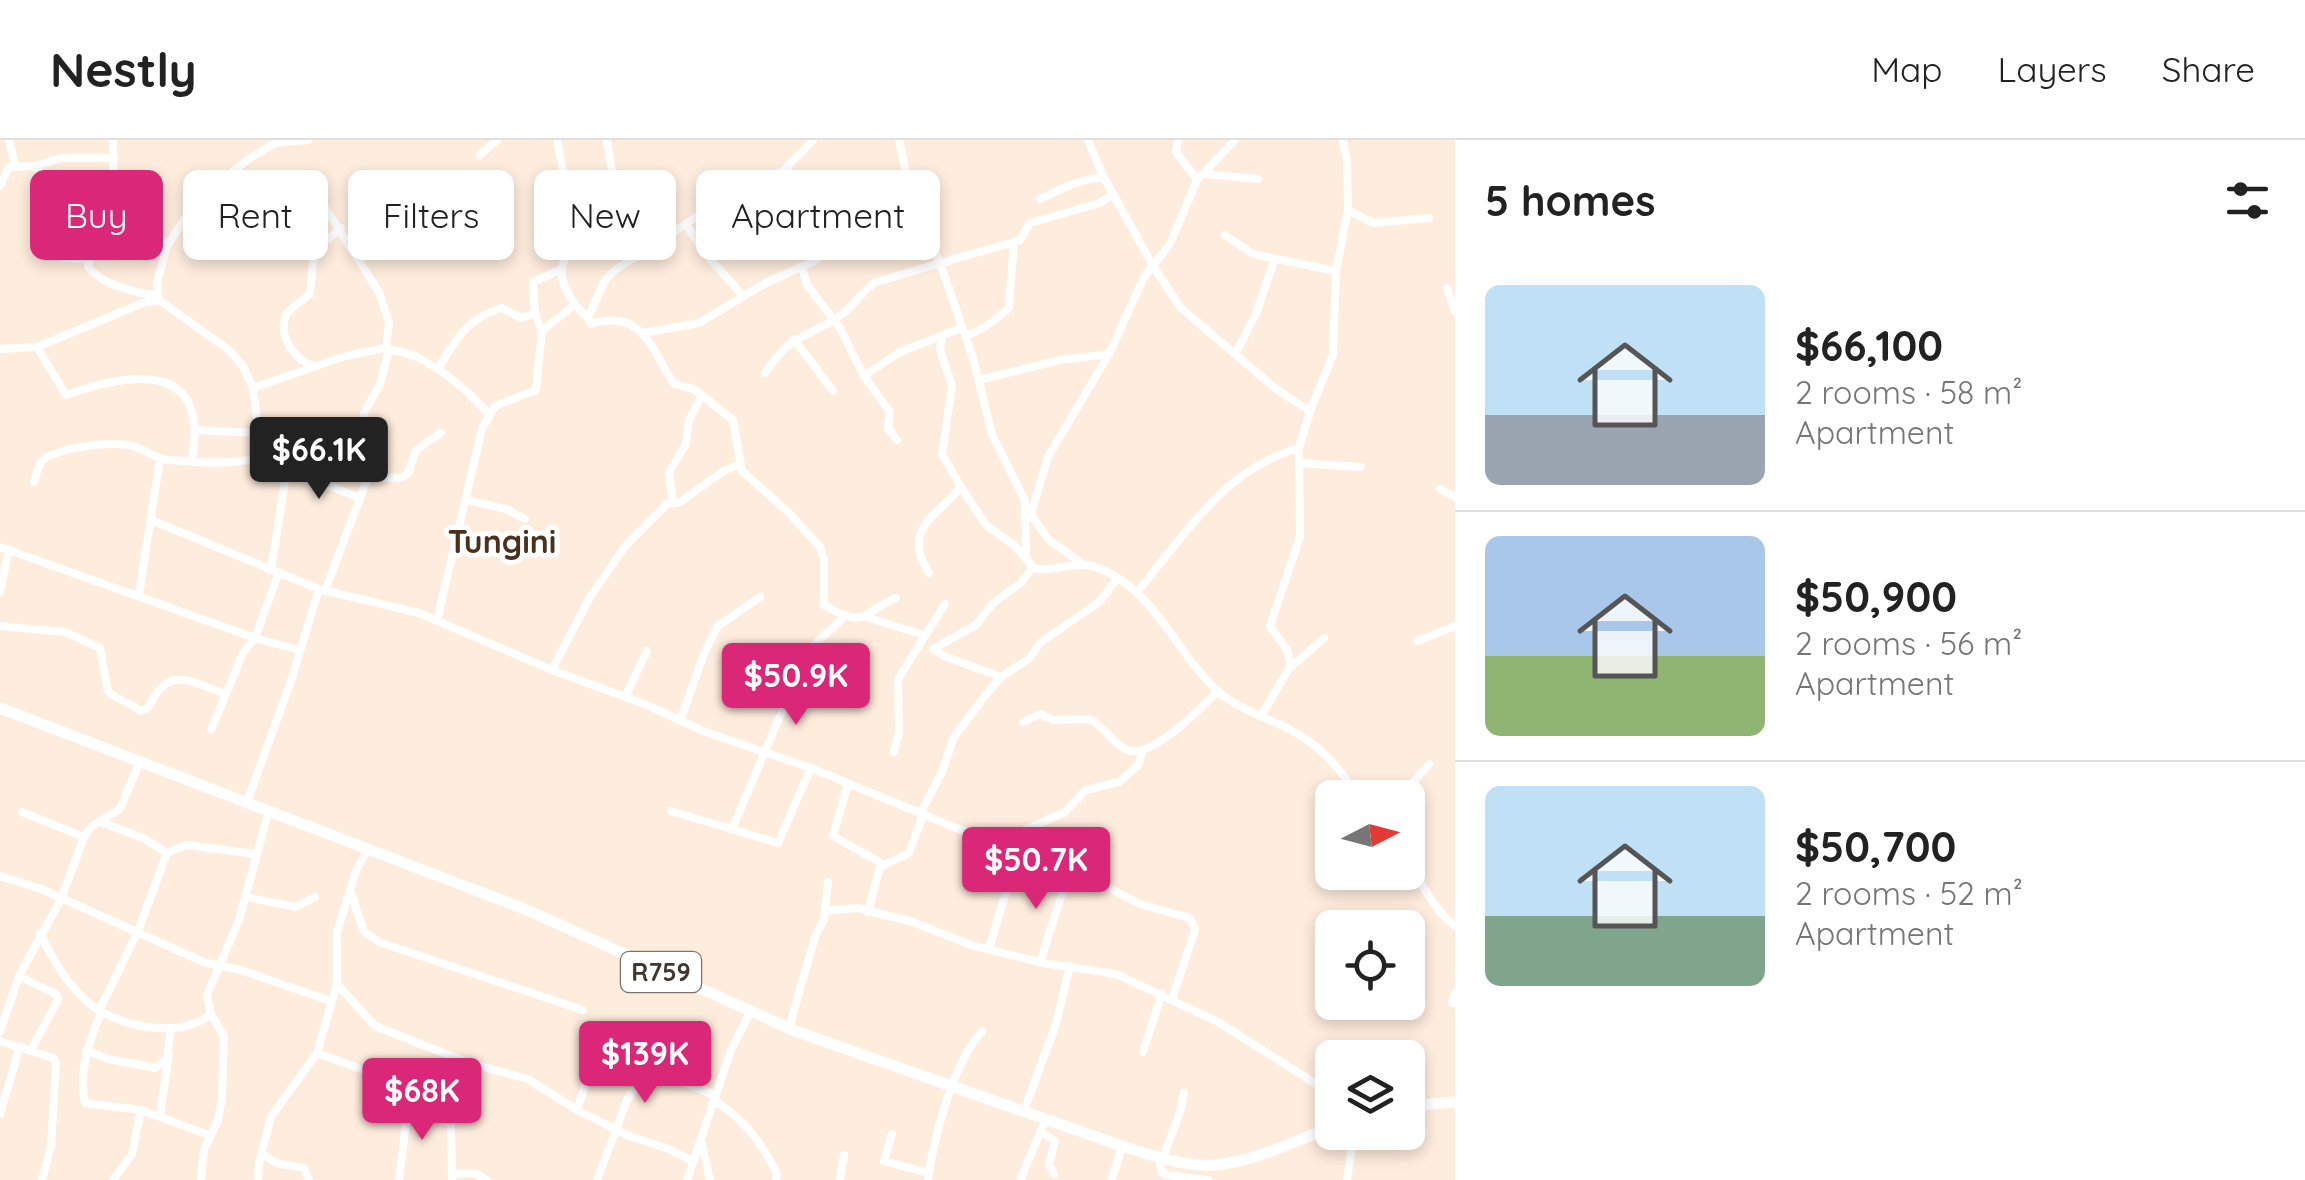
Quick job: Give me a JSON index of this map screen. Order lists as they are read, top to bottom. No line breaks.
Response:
{"streets":{"main road":["R759"]},"districts":["Tungini"],"north":"right","page":{"header":"Nestly","nav":["Map","Layers","Share"],"heading":"5 homes","chip":["Buy","Rent","Filters","New","Apartment"],"list":[{"name":"$66,100","note":"2 rooms · 58 m² · Apartment"},{"name":"$50,900","note":"2 rooms · 56 m² · Apartment"},{"name":"$50,700","note":"2 rooms · 52 m² · Apartment"}],"price":["$66.1K","$50.9K","$50.7K","$139K","$68K"]}}
